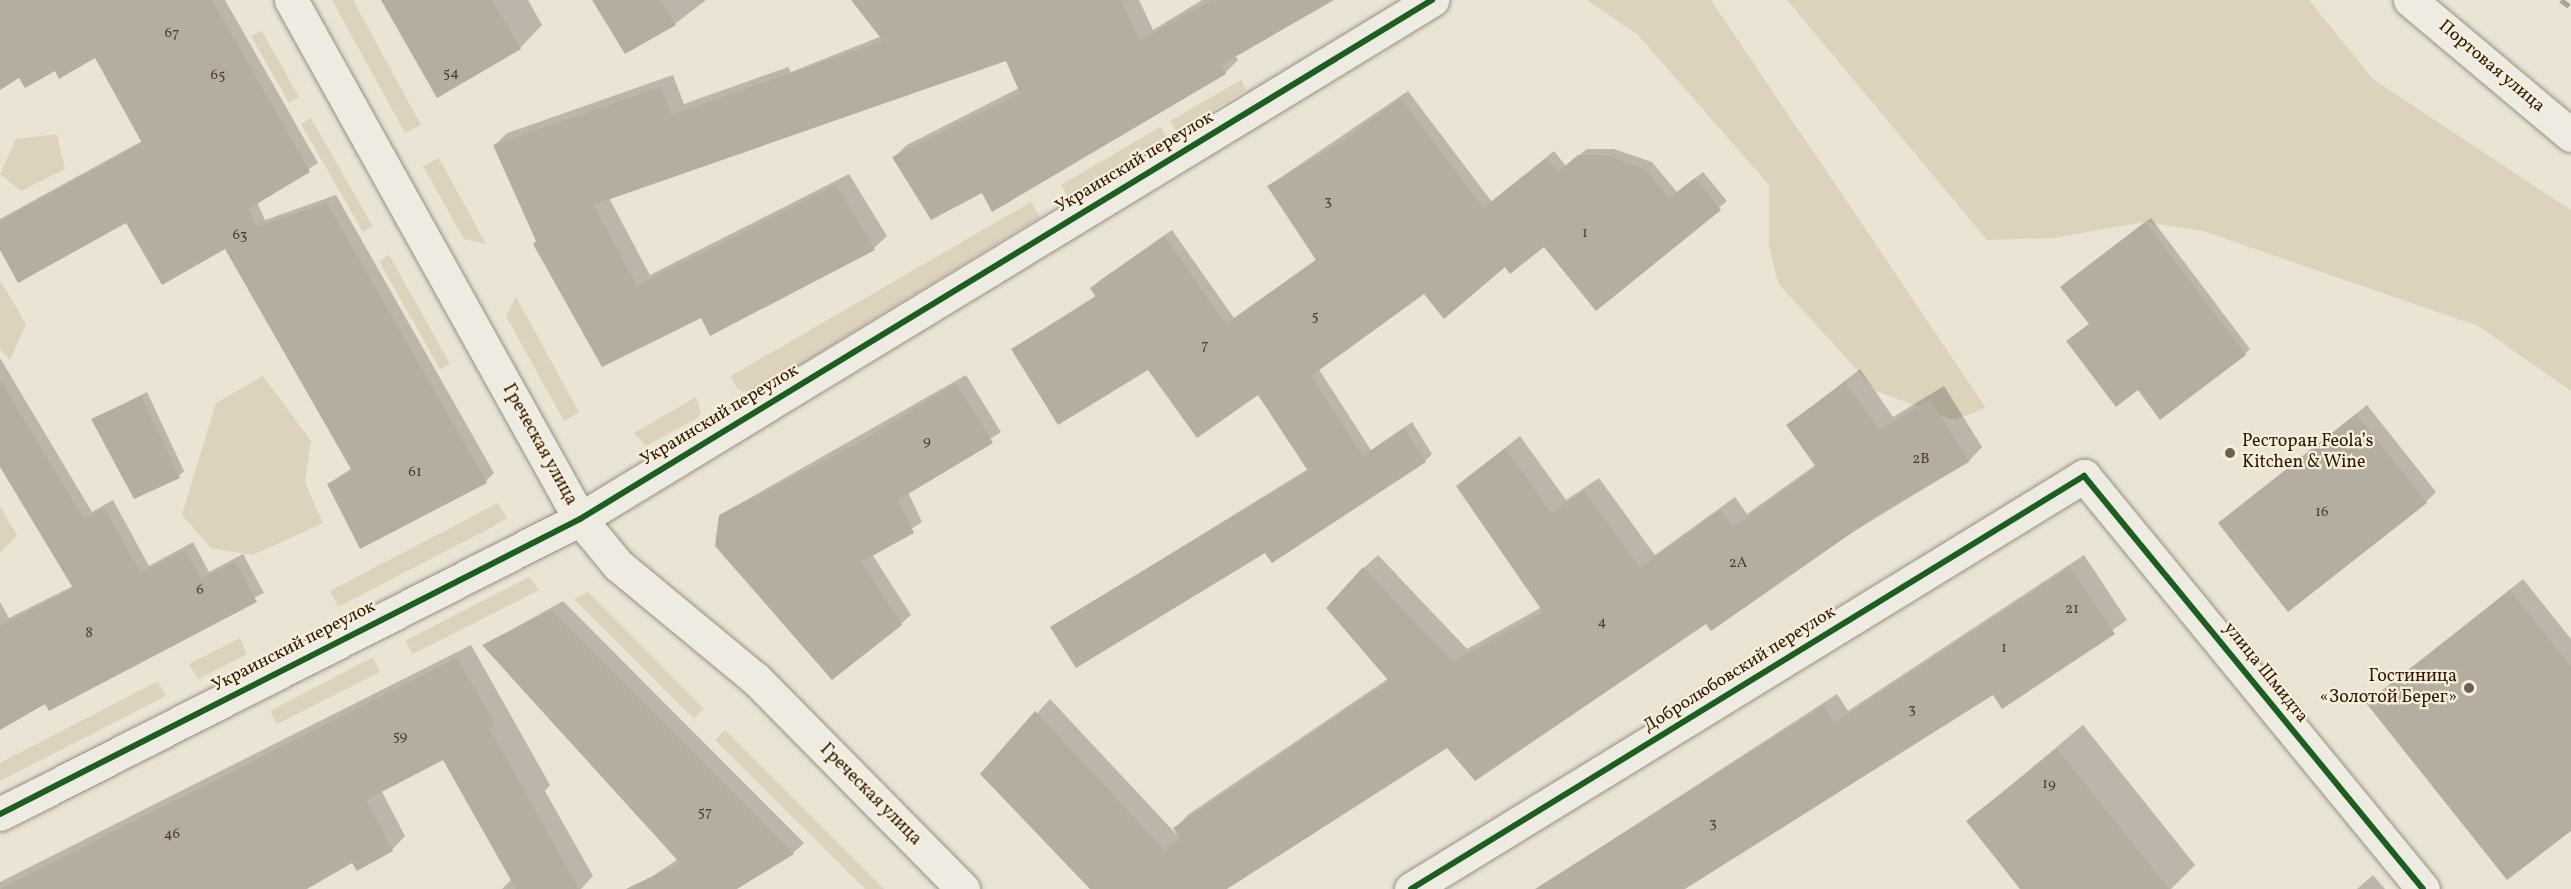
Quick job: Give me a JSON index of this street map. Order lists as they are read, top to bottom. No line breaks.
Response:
{"streets":{"street":["Портовая улица","Украинский переулок","Греческая улица","Добролюбовский переулок","улица Шмидта"]},"crossings":[["Украинский переулок","Греческая улица"],["Добролюбовский переулок","улица Шмидта"]],"places":["Ресторан Feola’s Kitchen & Wine","Гостиница «Золотой Берег»"],"house_numbers":["67","54","65","3","1","63","5","7","9","2В","61","16","2А","6","21","4","8","1","3","59","19","57","3","46"]}
